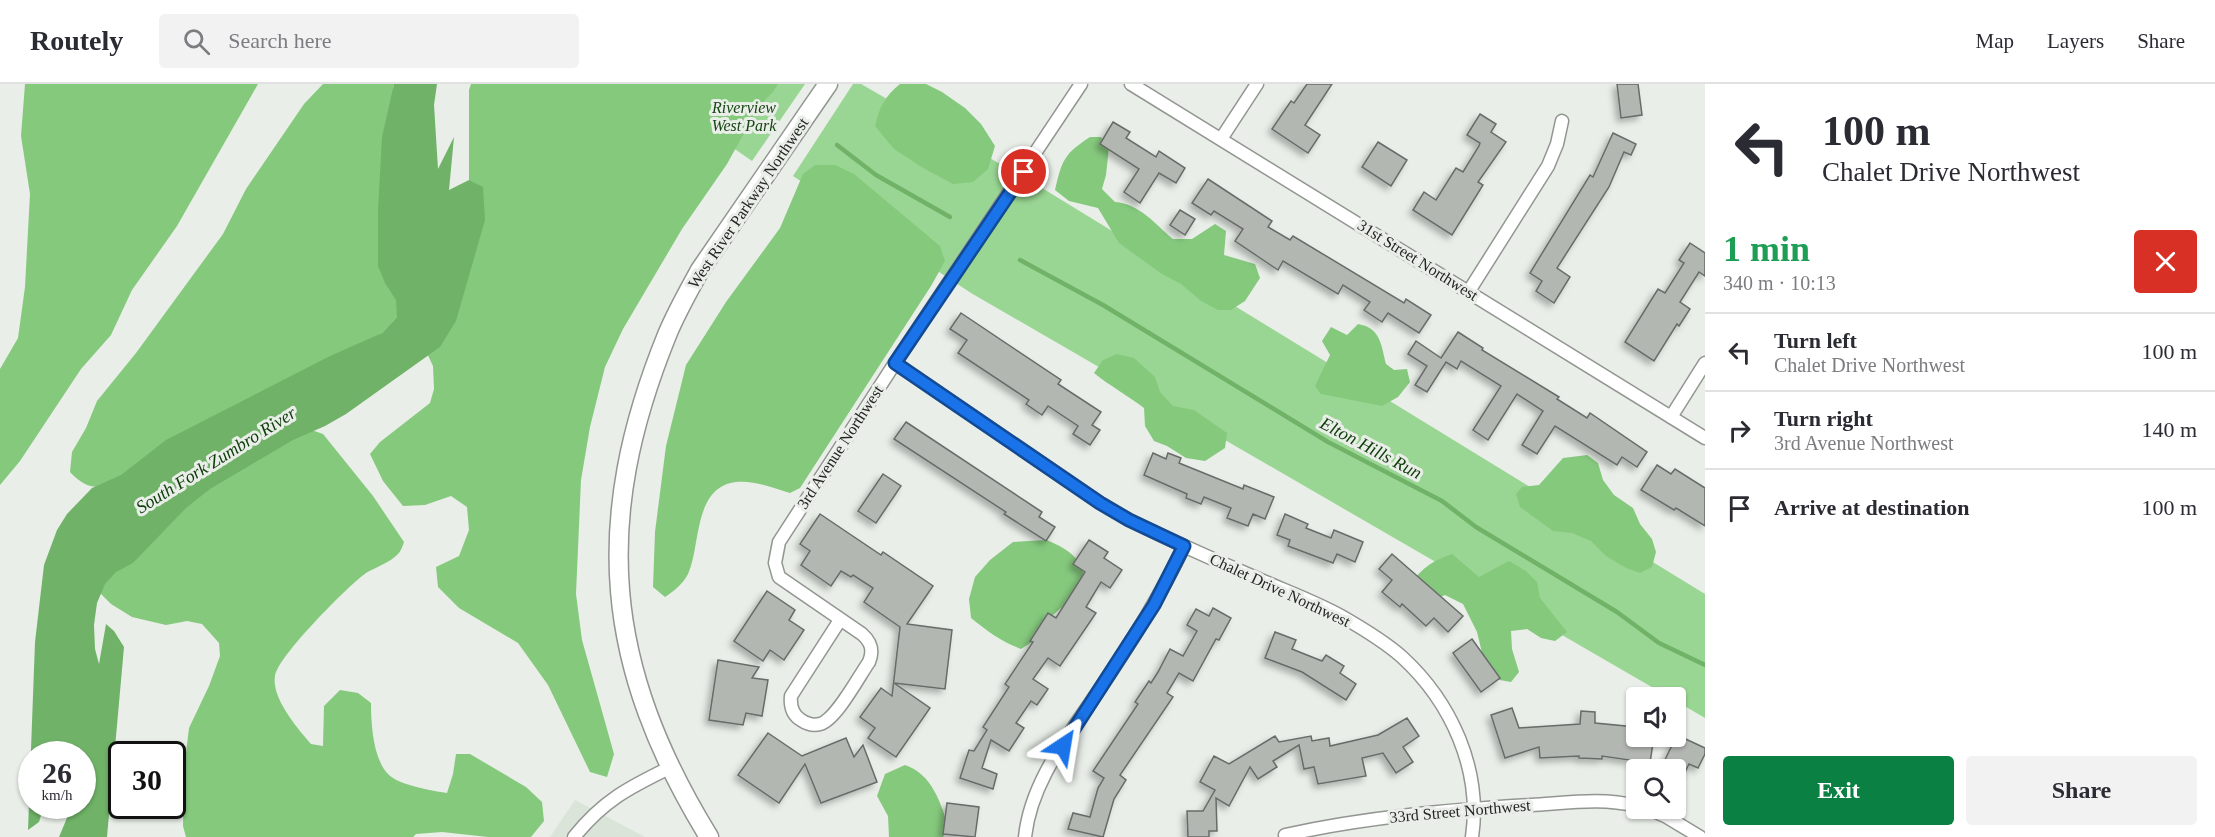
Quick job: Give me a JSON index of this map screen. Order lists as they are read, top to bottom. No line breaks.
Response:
{"streets":{"main road":["West River Parkway Northwest"],"street":["31st Street Northwest","3rd Avenue Northwest","Chalet Drive Northwest","33rd Street Northwest"]},"crossings":[["3rd Avenue Northwest","Chalet Drive Northwest"],["Chalet Drive Northwest","33rd Street Northwest"]],"water":["Elton Hills Run","South Fork Zumbro River"],"parks":["Riverview West Park"],"page":{"header":"Routely","search":"Search here","nav":["Map","Layers","Share"],"turn":["100 m","Chalet Drive Northwest"],"heading":["1 min","340 m · 10:13"],"list":[{"name":"Turn left","note":"Chalet Drive Northwest","value":"100 m"},{"name":"Turn right","note":"3rd Avenue Northwest","value":"140 m"},{"name":"Arrive at destination","value":"100 m"}],"speed":"26 km/h","limit":"30","buttons":["Exit","Share"]}}
